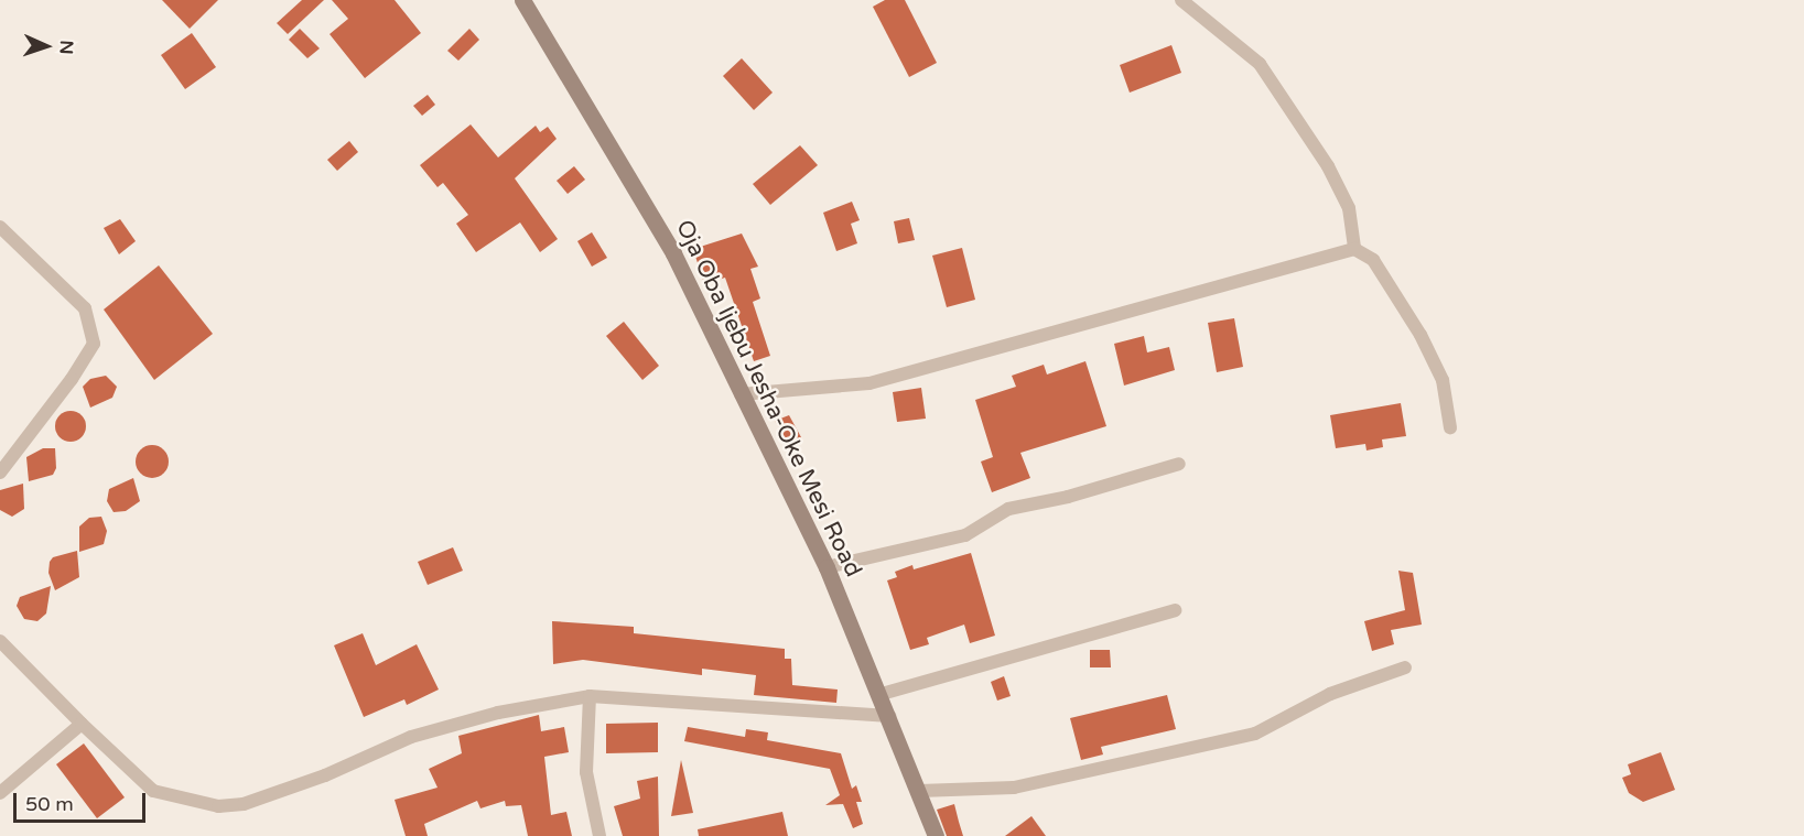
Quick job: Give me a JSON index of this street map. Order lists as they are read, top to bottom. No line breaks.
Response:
{"streets":{"main road":["Oja Oba Ijebu Jesha-Oke Mesi Road"]},"scale_bar":"50 m","north":"right"}
